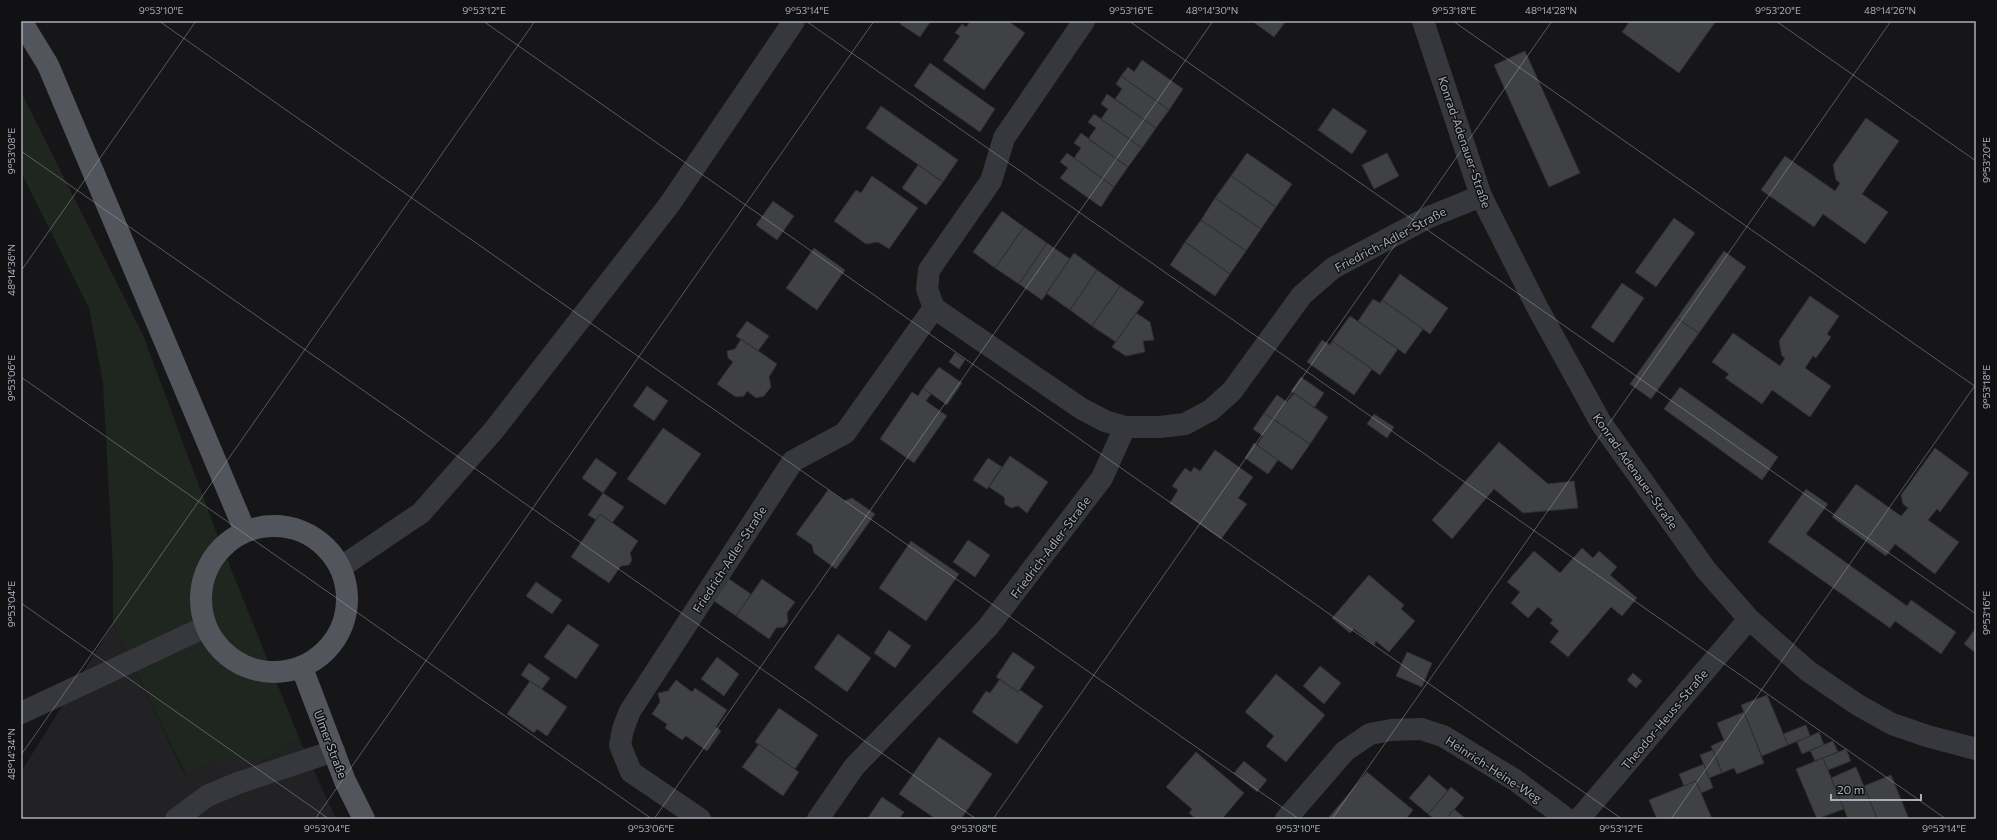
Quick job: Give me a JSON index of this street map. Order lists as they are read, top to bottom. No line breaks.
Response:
{"streets":{"main road":["Ulmer Straße"],"street":["Konrad-Adenauer-Straße","Friedrich-Adler-Straße","Theodor-Heuss-Straße","Heinrich-Heine-Weg"]},"crossings":[["Konrad-Adenauer-Straße","Friedrich-Adler-Straße"],["Konrad-Adenauer-Straße","Theodor-Heuss-Straße"]],"scale_bar":"20 m","coordinates":["9°53'10\"E","9°53'12\"E","9°53'14\"E","9°53'16\"E","48°14'30\"N","9°53'18\"E","48°14'28\"N","9°53'20\"E","48°14'26\"N","9°53'08\"E","48°14'36\"N","9°53'06\"E","9°53'04\"E","48°14'34\"N"]}
